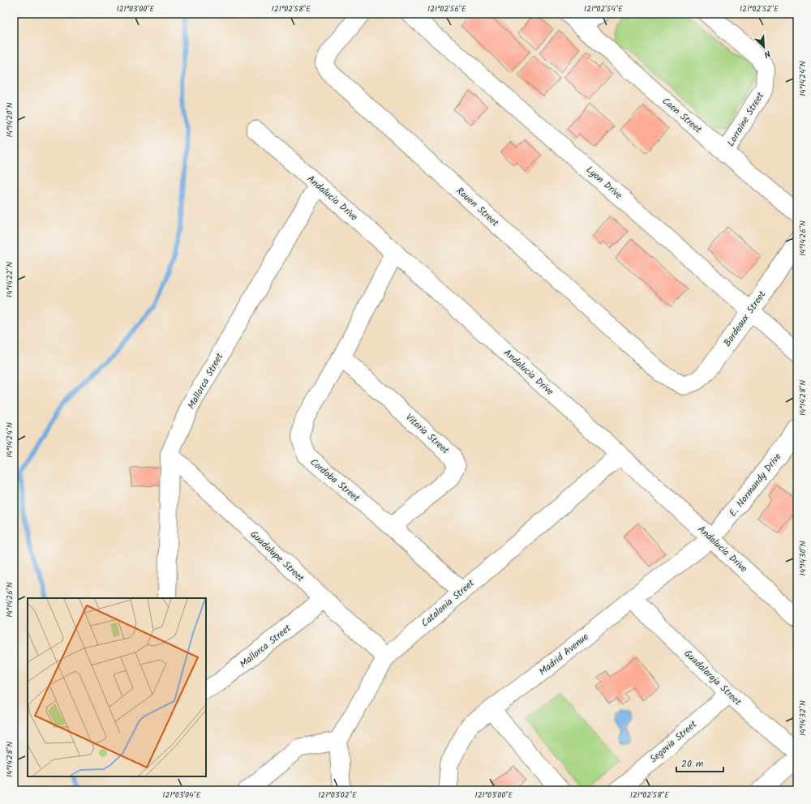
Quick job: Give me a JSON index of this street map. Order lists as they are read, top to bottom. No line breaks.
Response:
{"streets":{"street":["Caen Street","Lorraine Street","Lyon Drive","Andalucia Drive","Rouen Street","Bordeaux Street","Mallorca Street","Vitoria Street","Cordoba Street","E. Normandy Drive","Guadalupe Street","Catalonia Street","Madrid Avenue","Guadalaraja Street","Segovia Street"]},"crossings":[["Caen Street","Lorraine Street"],["Lyon Drive","Bordeaux Street"],["Andalucia Drive","Mallorca Street"],["Andalucia Drive","Cordoba Street"],["Andalucia Drive","E. Normandy Drive"],["Andalucia Drive","Catalonia Street"],["Andalucia Drive","Madrid Avenue"],["Rouen Street","Bordeaux Street"],["Mallorca Street","Guadalupe Street"],["Vitoria Street","Cordoba Street"],["Cordoba Street","Catalonia Street"],["E. Normandy Drive","Madrid Avenue"],["Guadalupe Street","Catalonia Street"],["Madrid Avenue","Guadalaraja Street"],["Guadalaraja Street","Segovia Street"]],"scale_bar":"20 m","north":"bottom right","coordinates":["121°03'00\"E","121°02'58\"E","121°02'56\"E","121°02'54\"E","121°02'52\"E","14°14'24\"N","14°14'20\"N","14°14'26\"N","14°14'22\"N","14°14'28\"N","14°14'30\"N","14°14'32\"N","121°03'04\"E","121°03'02\"E"]}
